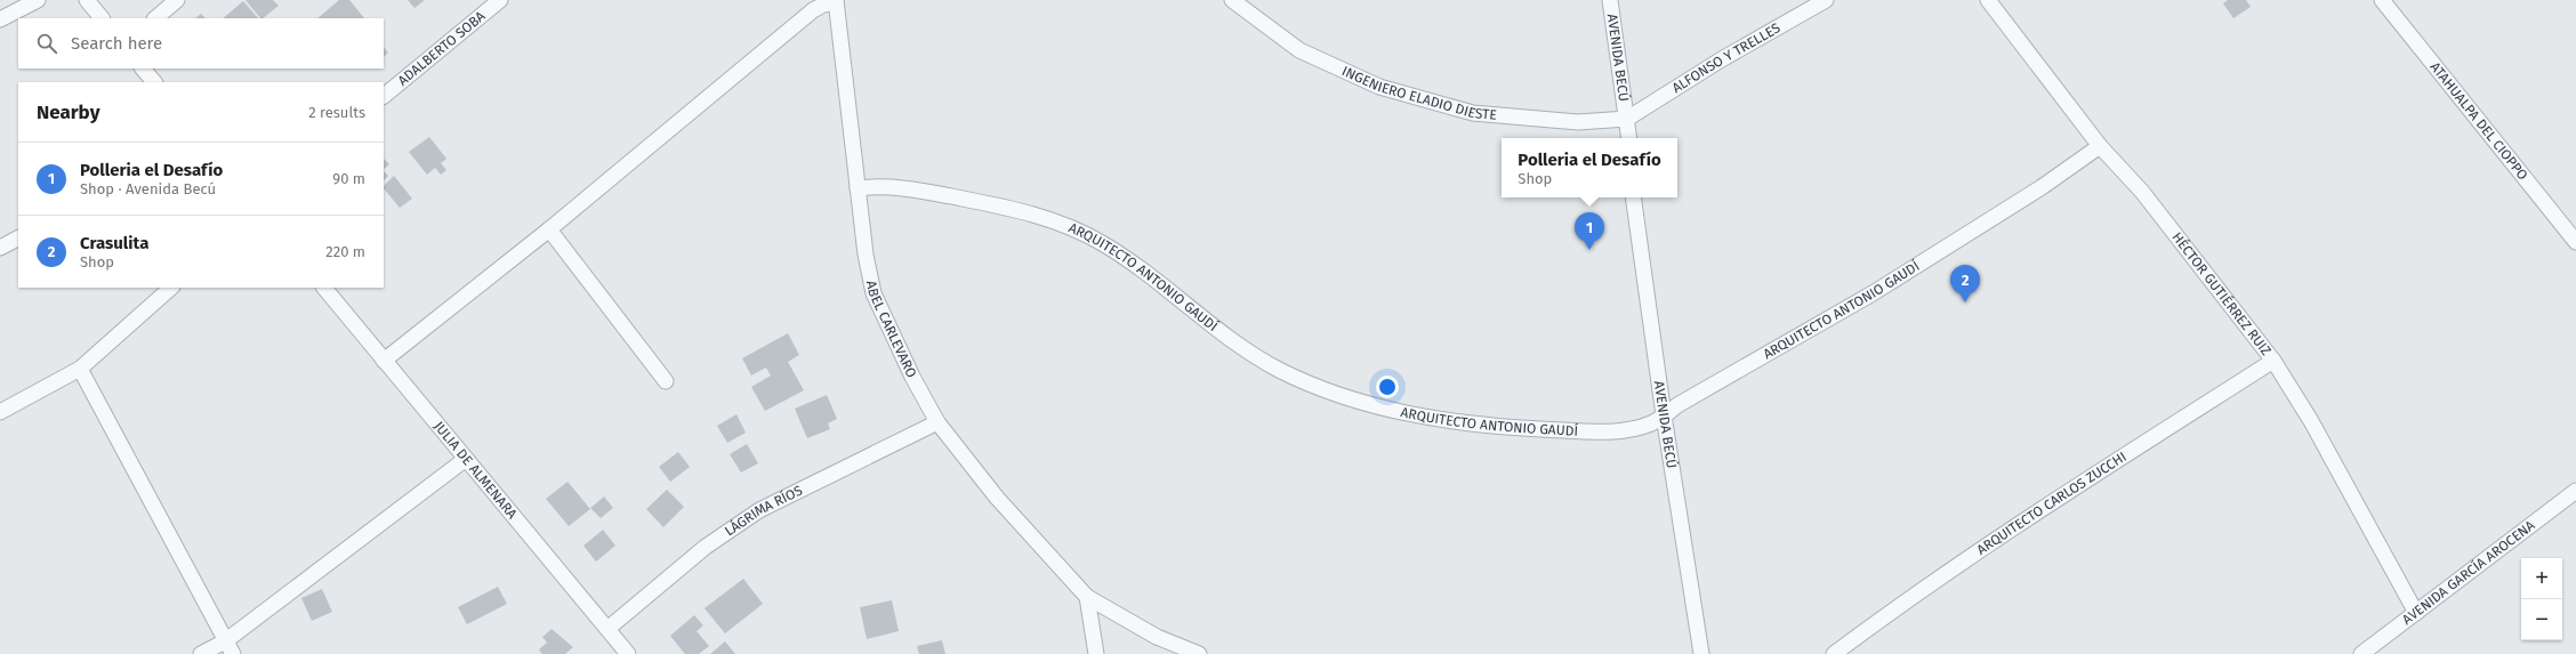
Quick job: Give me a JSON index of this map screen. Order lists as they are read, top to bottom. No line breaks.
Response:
{"streets":{"street":["ADALBERTO SOBA","AVENIDA BECÚ","ALFONSO Y TRELLES","INGENIERO ELADIO DIESTE","ATAHUALPA DEL CIOPPO","ARQUITECTO ANTONIO GAUDÍ","HÉCTOR GUTIÉRREZ RUIZ","ABEL CARLEVARO","JULIA DE ALMENARA","ARQUITECTO CARLOS ZUCCHI","LÁGRIMA RÍOS","AVENIDA GARCÍA AROCENA"]},"crossings":[["AVENIDA BECÚ","ALFONSO Y TRELLES"],["AVENIDA BECÚ","INGENIERO ELADIO DIESTE"],["AVENIDA BECÚ","ARQUITECTO ANTONIO GAUDÍ"],["ALFONSO Y TRELLES","INGENIERO ELADIO DIESTE"],["ARQUITECTO ANTONIO GAUDÍ","HÉCTOR GUTIÉRREZ RUIZ"],["ARQUITECTO ANTONIO GAUDÍ","ABEL CARLEVARO"],["HÉCTOR GUTIÉRREZ RUIZ","ARQUITECTO CARLOS ZUCCHI"],["HÉCTOR GUTIÉRREZ RUIZ","AVENIDA GARCÍA AROCENA"],["ABEL CARLEVARO","LÁGRIMA RÍOS"],["JULIA DE ALMENARA","LÁGRIMA RÍOS"]],"page":{"search":"Search here","heading":["Nearby","2 results"],"popup":["Polleria el Desafío","Shop"],"list":[{"mark":"1","name":"Polleria el Desafío","note":"Shop · Avenida Becú","value":"90 m"},{"mark":"2","name":"Crasulita","note":"Shop","value":"220 m"}],"pins":["1","2"],"map_buttons":["+","−"]}}
